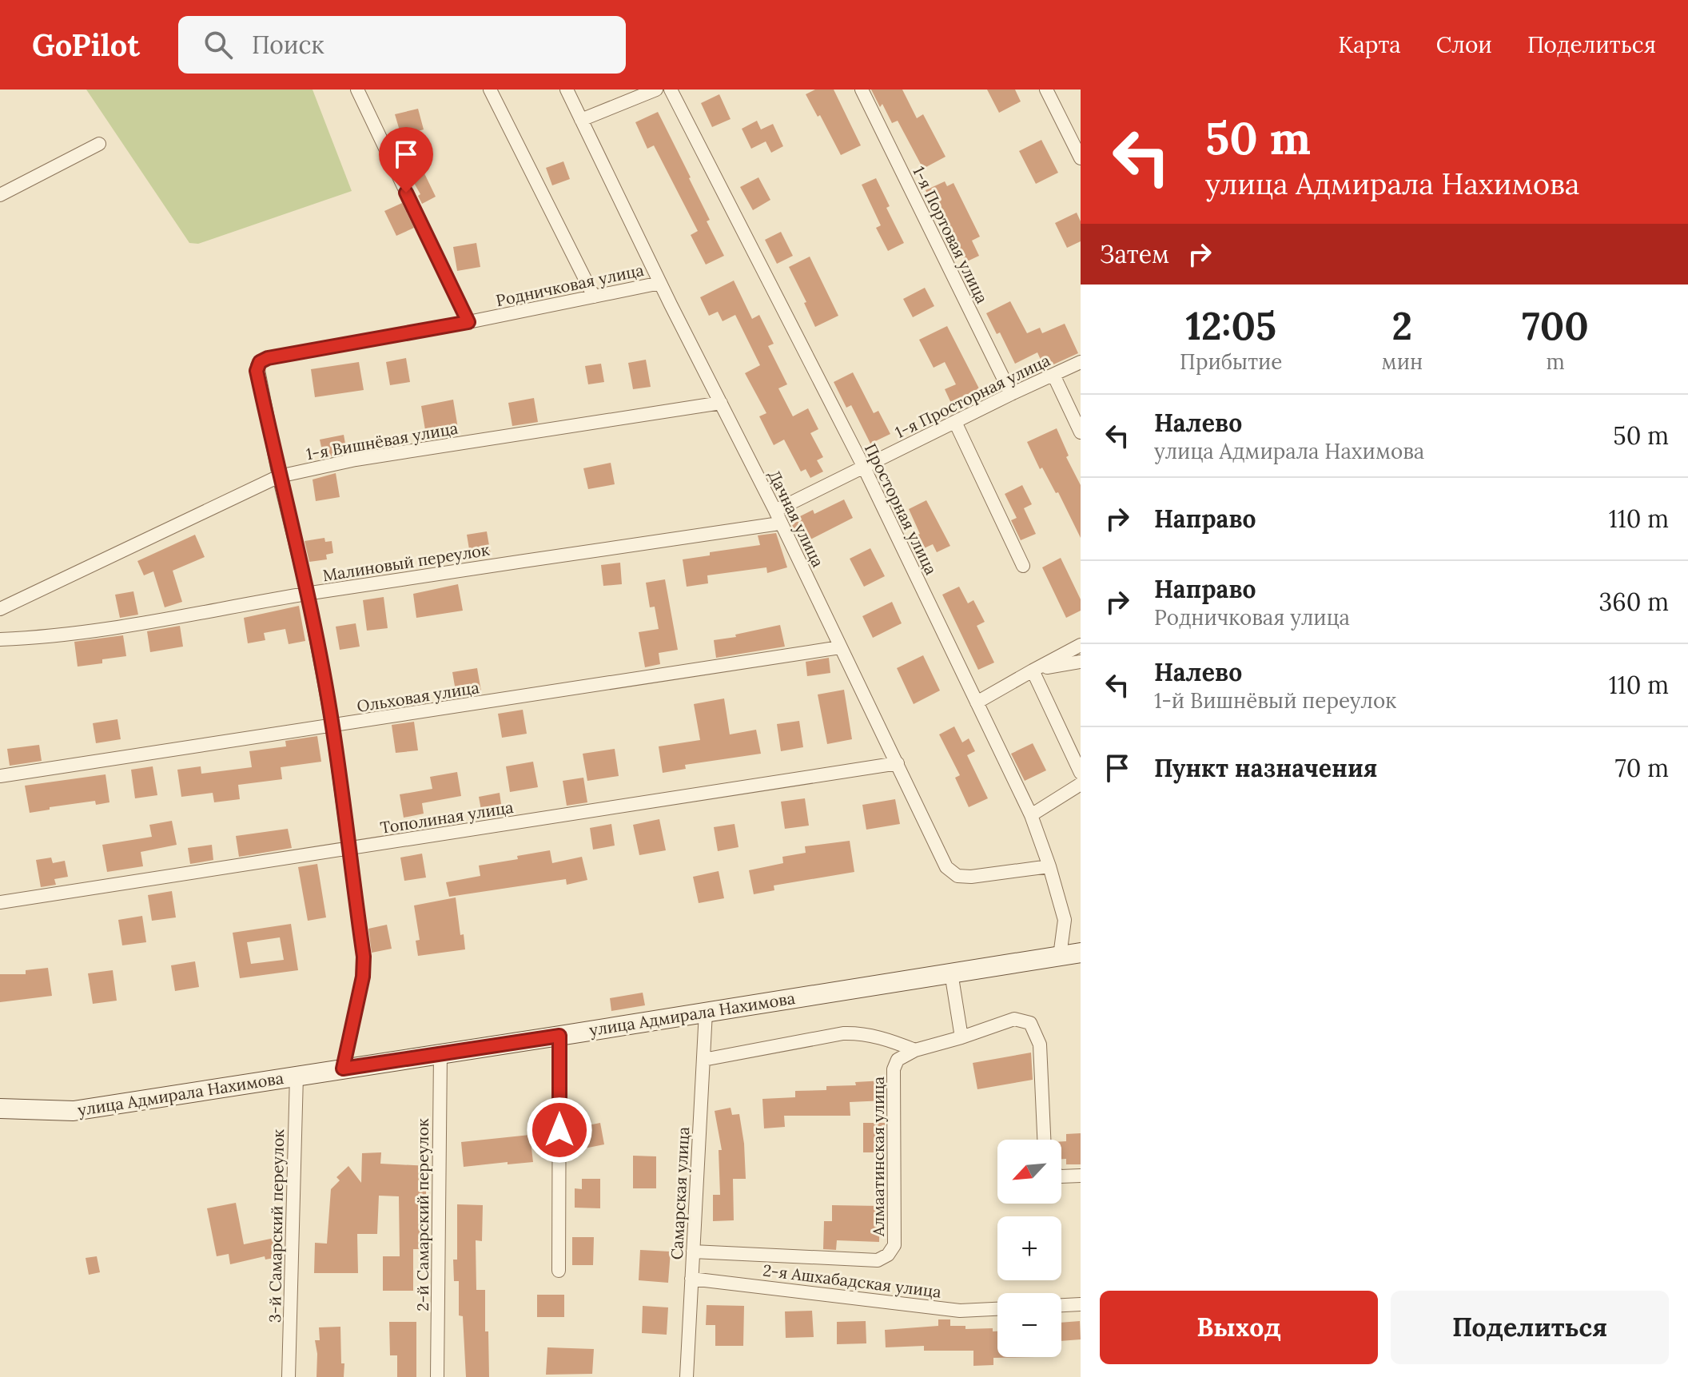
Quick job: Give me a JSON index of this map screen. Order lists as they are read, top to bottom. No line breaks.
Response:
{"streets":{"main road":["улица Адмирала Нахимова"],"street":["1-я Портовая улица","Родничковая улица","1-я Просторная улица","1-я Вишнёвая улица","Просторная улица","Дачная улица","Малиновый переулок","Ольховая улица","Тополиная улица","Алмаатинская улица","Самарская улица","2-й Самарский переулок","3-й Самарский переулок","2-я Ашхабадская улица"]},"crossings":[["1-я Портовая улица","1-я Просторная улица"],["Родничковая улица","1-я Вишнёвая улица"],["Родничковая улица","Дачная улица"],["1-я Просторная улица","Просторная улица"],["1-я Просторная улица","Дачная улица"],["1-я Просторная улица","Малиновый переулок"],["1-я Вишнёвая улица","Дачная улица"],["Просторная улица","Дачная улица"],["Просторная улица","улица Адмирала Нахимова"],["Дачная улица","Малиновый переулок"],["Дачная улица","Ольховая улица"],["Дачная улица","Тополиная улица"],["улица Адмирала Нахимова","Самарская улица"],["улица Адмирала Нахимова","2-й Самарский переулок"],["улица Адмирала Нахимова","3-й Самарский переулок"],["Алмаатинская улица","Самарская улица"],["Самарская улица","2-я Ашхабадская улица"]],"north":"bottom left","page":{"header":"GoPilot","search":"Поиск","nav":["Карта","Слои","Поделиться"],"turn":["50 m","улица Адмирала Нахимова"],"then":"Затем","eta":["12:05","Прибытие","2","мин","700","m"],"list":[{"name":"Налево","note":"улица Адмирала Нахимова","value":"50 m"},{"name":"Направо","value":"110 m"},{"name":"Направо","note":"Родничковая улица","value":"360 m"},{"name":"Налево","note":"1-й Вишнёвый переулок","value":"110 m"},{"name":"Пункт назначения","value":"70 m"}],"map_buttons":["+","−"],"buttons":["Выход","Поделиться"]}}
